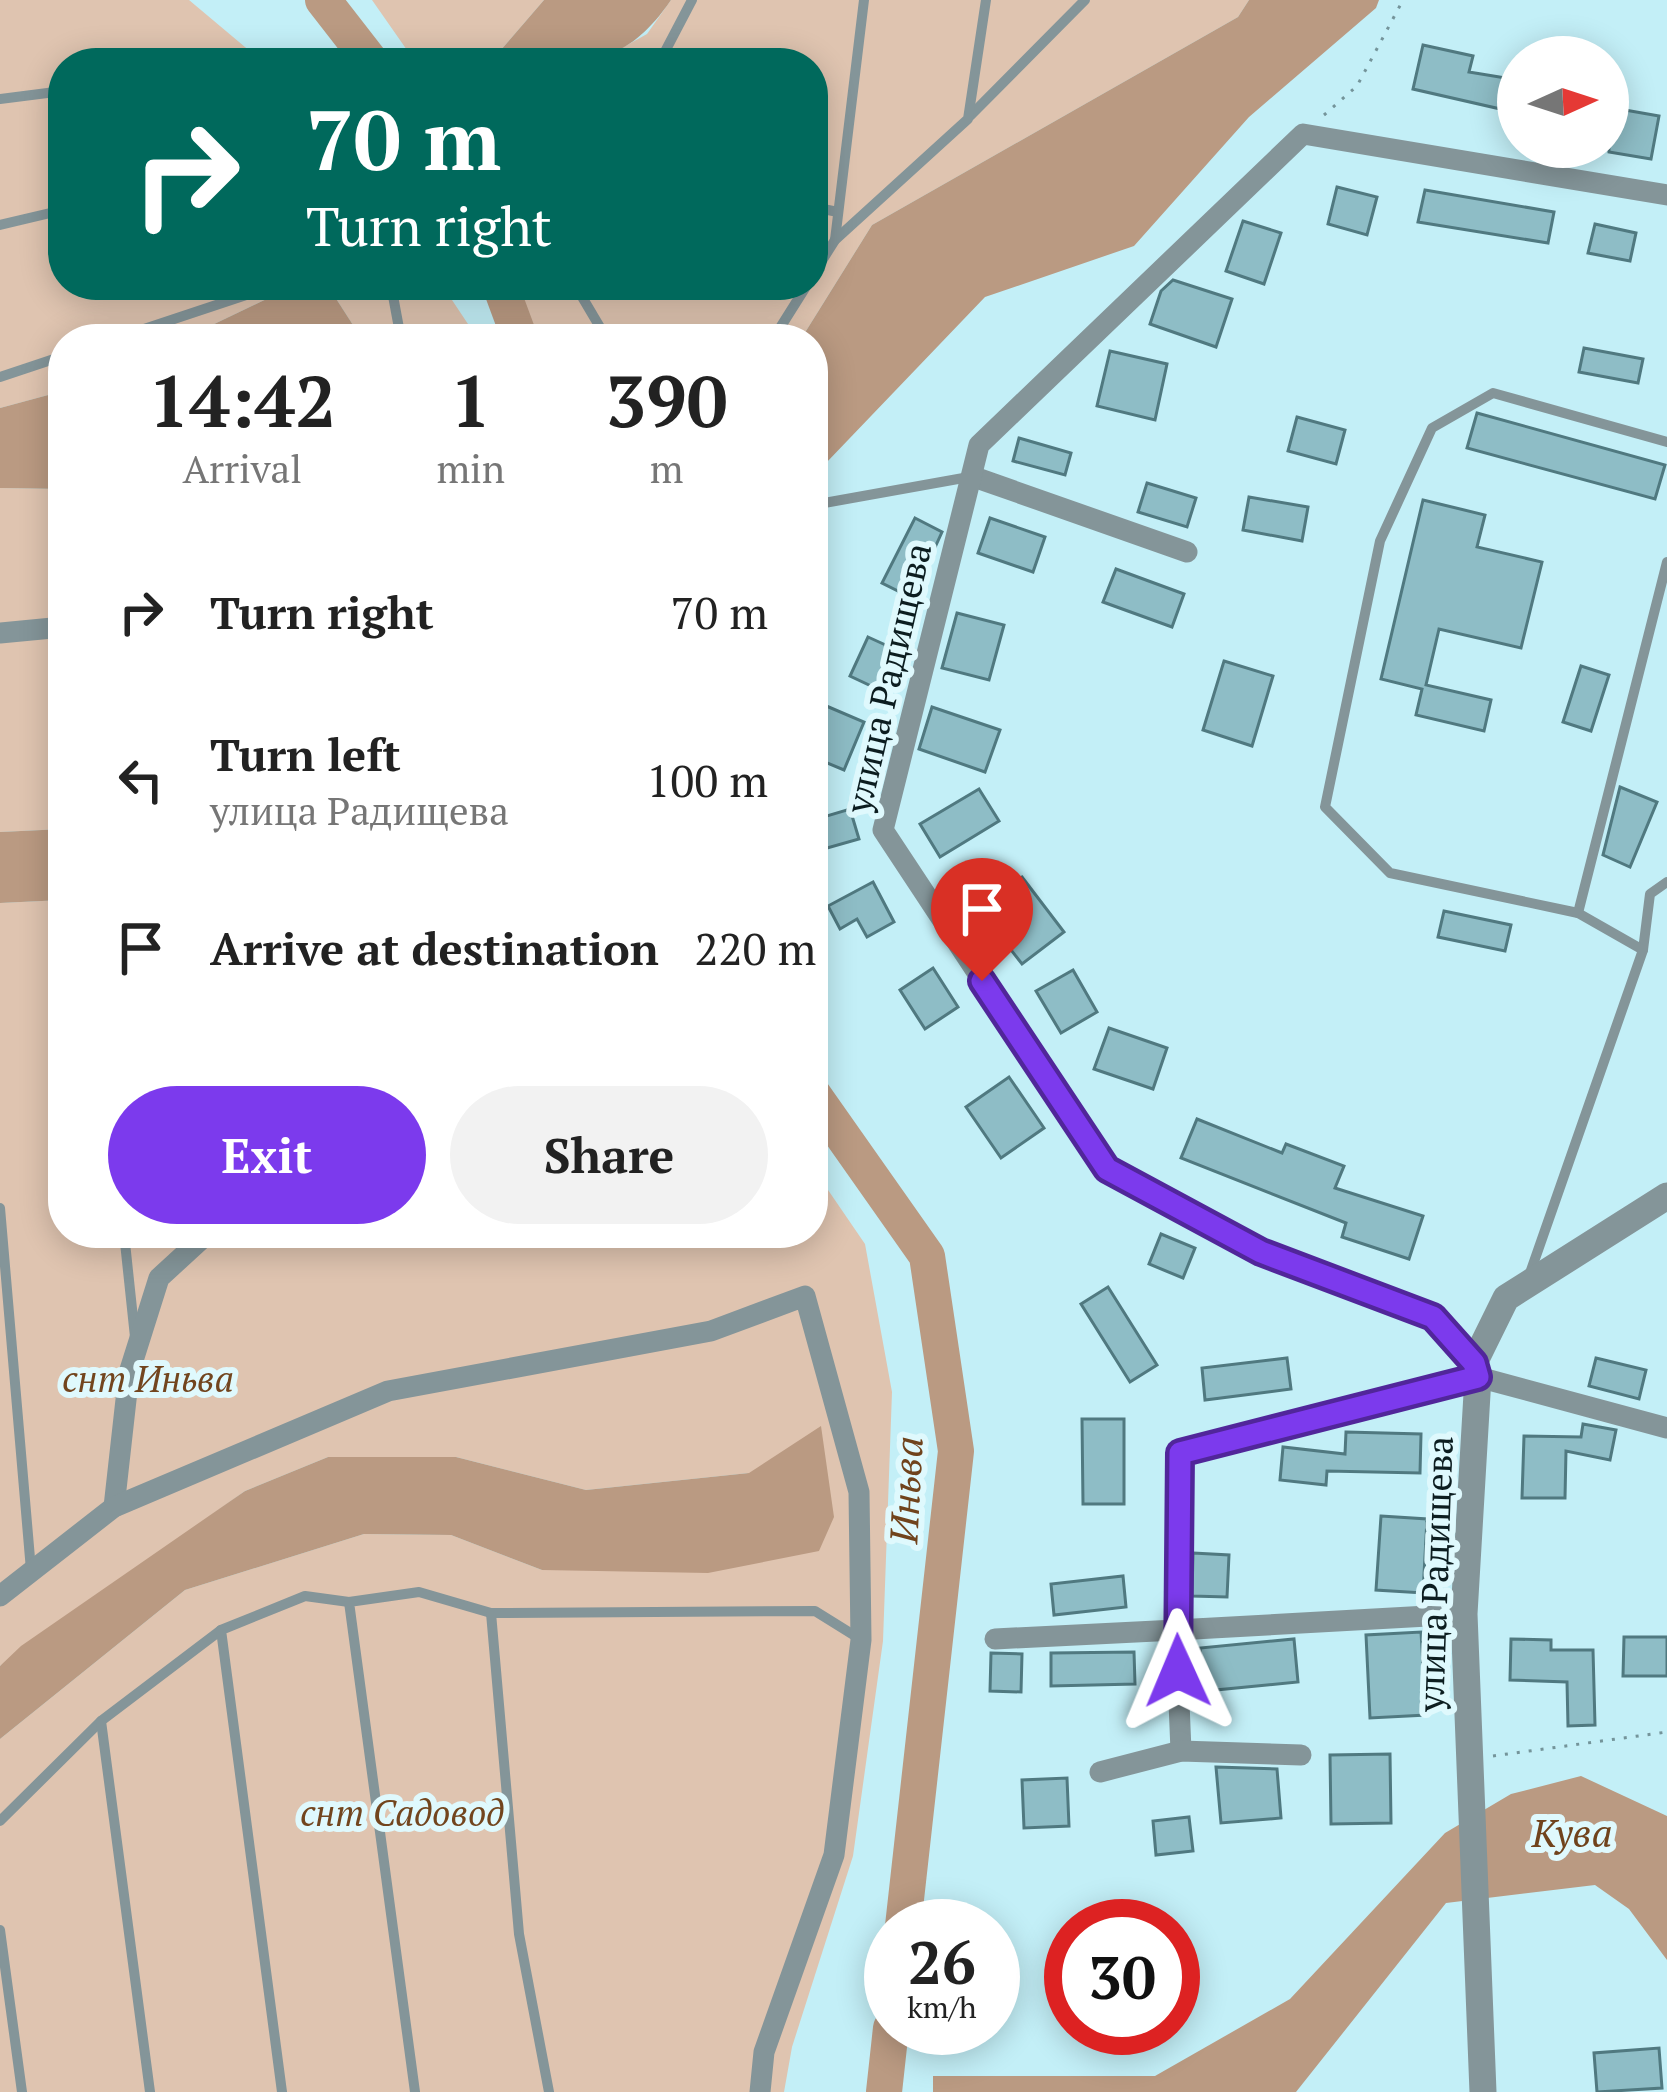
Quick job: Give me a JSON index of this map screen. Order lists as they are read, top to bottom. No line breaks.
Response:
{"streets":{"street":["улица Радищева"]},"water":["Иньва","Кува"],"parks":["снт Иньва","снт Садовод"],"north":"right","page":{"turn":["70 m","Turn right"],"eta":["14:42","Arrival","1","min","390","m"],"list":[{"name":"Turn right","value":"70 m"},{"name":"Turn left","note":"улица Радищева","value":"100 m"},{"name":"Arrive at destination","value":"220 m"}],"buttons":["Exit","Share"],"speed":"26 km/h","limit":"30"}}
